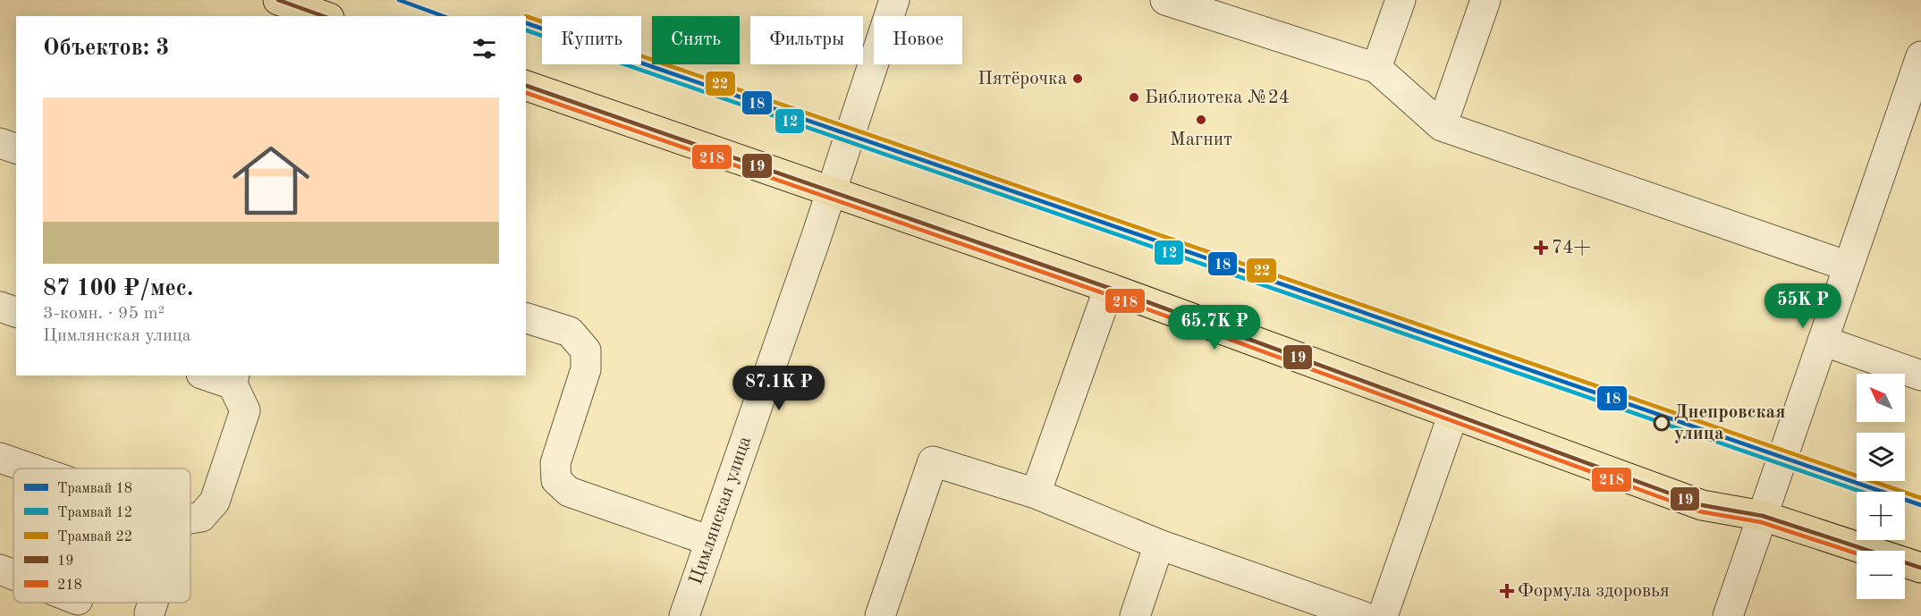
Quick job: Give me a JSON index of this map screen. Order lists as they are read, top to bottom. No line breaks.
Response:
{"streets":{"street":["Цимлянская улица"]},"places":{"other":["Пятёрочка","Библиотека №24","Магнит","Днепровская улица"],"health":["74+","Формула здоровья"]},"lines":["tram line 18","transit line 19","tram line 22","tram line 12","transit line 218"],"legend":["Трамвай 18","Трамвай 12","Трамвай 22","19","218"],"north":"top left","page":{"chip":["Купить","Снять","Фильтры","Новое"],"heading":"Объектов: 3","list":[{"name":"87 100 ₽/мес.","note":"3-комн. · 95 m² · Цимлянская улица"}],"price":["55K ₽","65.7K ₽","87.1K ₽"],"map_buttons":["+","−"]}}
